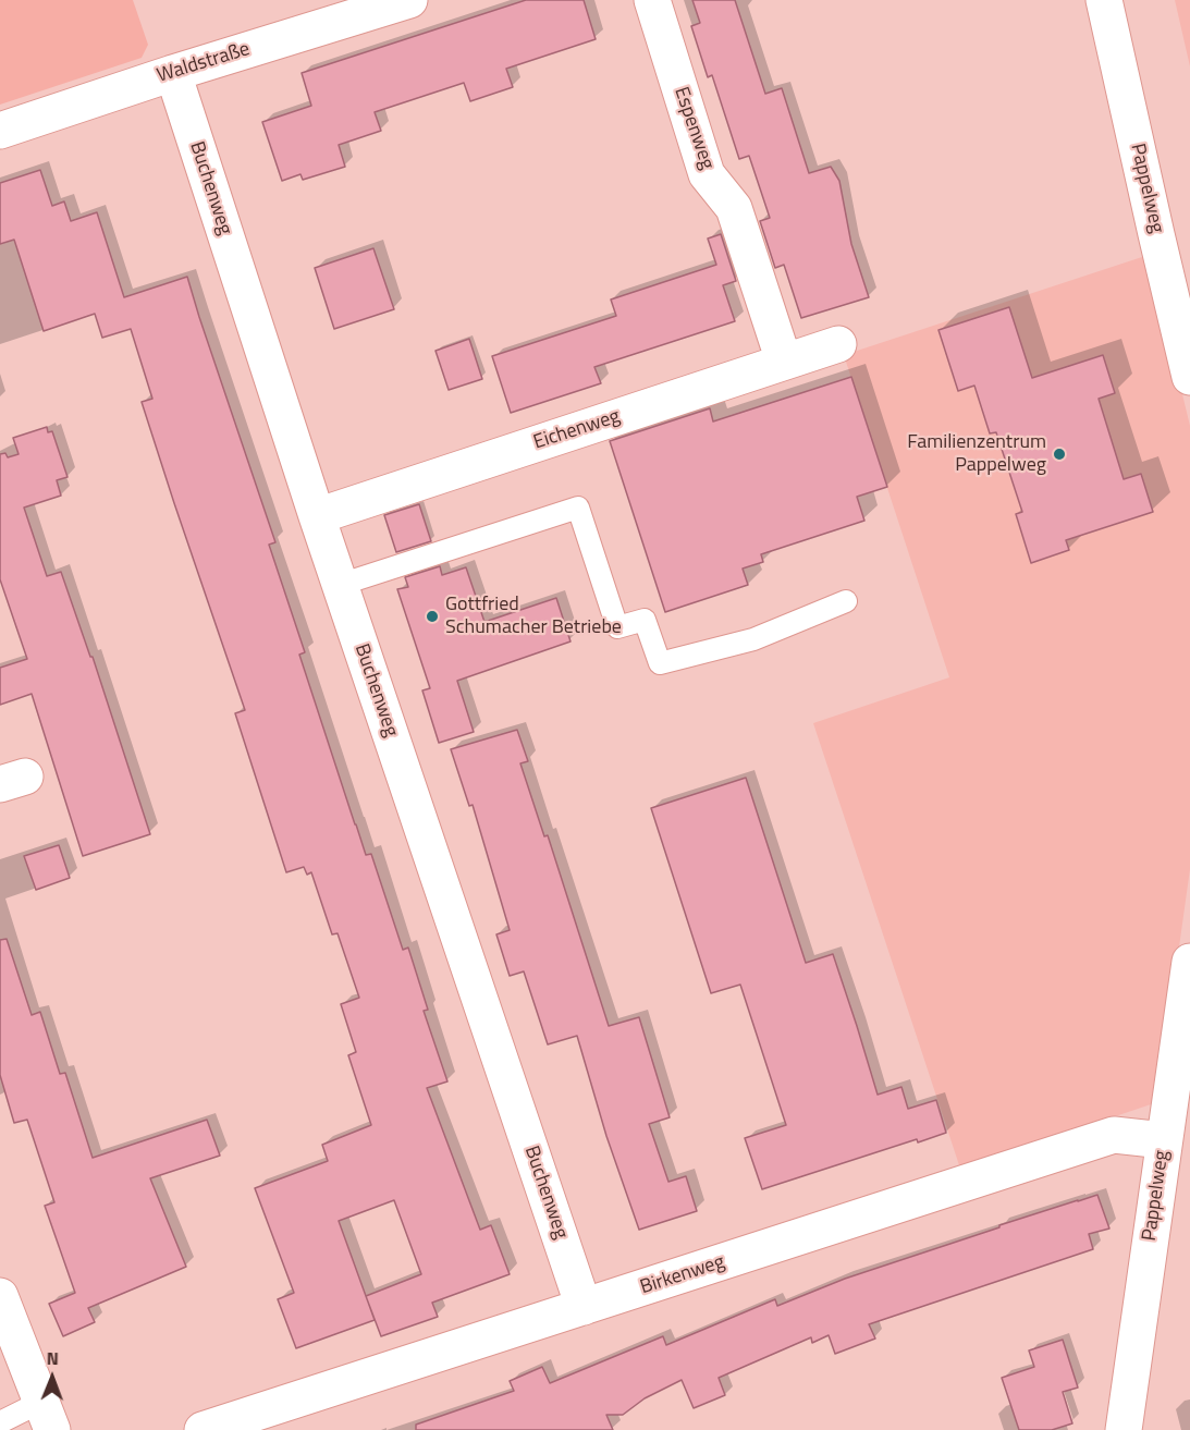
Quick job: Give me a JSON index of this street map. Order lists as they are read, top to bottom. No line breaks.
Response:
{"streets":{"street":["Waldstraße","Espenweg","Buchenweg","Pappelweg","Eichenweg","Birkenweg"]},"crossings":[["Waldstraße","Buchenweg"],["Espenweg","Eichenweg"],["Buchenweg","Eichenweg"],["Buchenweg","Birkenweg"],["Pappelweg","Birkenweg"]],"places":["Familienzentrum Pappelweg","Gottfried Schumacher Betriebe"],"north":"top"}
